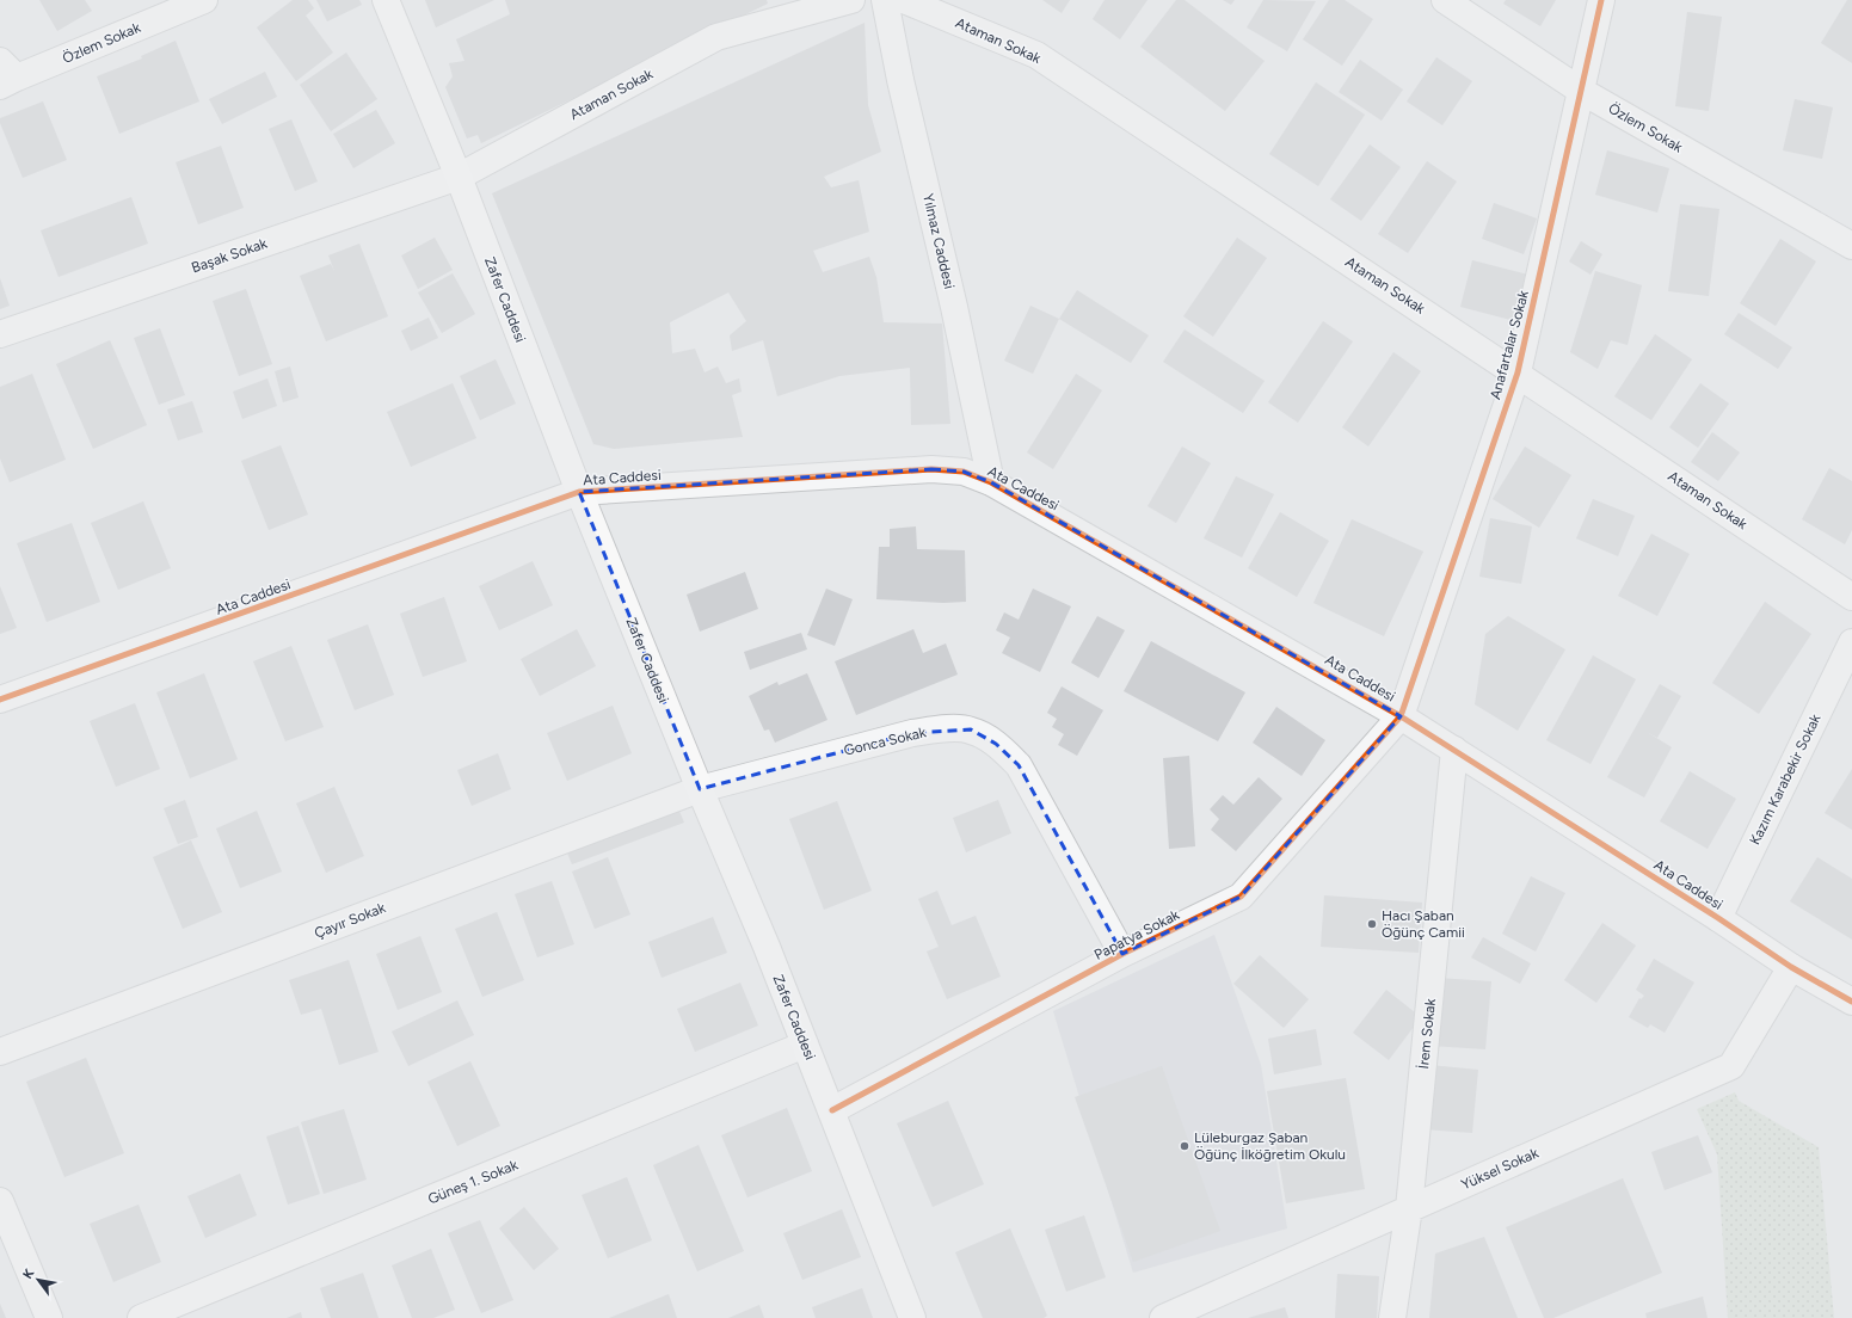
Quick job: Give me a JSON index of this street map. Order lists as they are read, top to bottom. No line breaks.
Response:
{"streets":{"main road":["Zafer Caddesi"],"street":["Ataman Sokak","Özlem Sokak","Yılmaz Caddesi","Başak Sokak","Anafartalar Sokak","Ata Caddesi","Gonca Sokak","Kazım Karabekir Sokak","Çayır Sokak","Papatya Sokak","İrem Sokak","Yüksel Sokak","Güneş 1. Sokak"]},"crossings":[["Ataman Sokak","Başak Sokak"],["Ataman Sokak","Zafer Caddesi"],["Ataman Sokak","Anafartalar Sokak"],["Özlem Sokak","Anafartalar Sokak"],["Yılmaz Caddesi","Ata Caddesi"],["Başak Sokak","Zafer Caddesi"],["Zafer Caddesi","Ata Caddesi"],["Zafer Caddesi","Gonca Sokak"],["Zafer Caddesi","Çayır Sokak"],["Zafer Caddesi","Papatya Sokak"],["Zafer Caddesi","Güneş 1. Sokak"],["Anafartalar Sokak","Ata Caddesi"],["Anafartalar Sokak","Papatya Sokak"],["Ata Caddesi","Kazım Karabekir Sokak"],["Ata Caddesi","Papatya Sokak"],["Ata Caddesi","İrem Sokak"],["Ata Caddesi","Yüksel Sokak"],["Gonca Sokak","Çayır Sokak"],["Gonca Sokak","Papatya Sokak"],["İrem Sokak","Yüksel Sokak"]],"places":["Hacı Şaban Öğünç Camii","Lüleburgaz Şaban Öğünç İlköğretim Okulu"],"north":"top left"}
